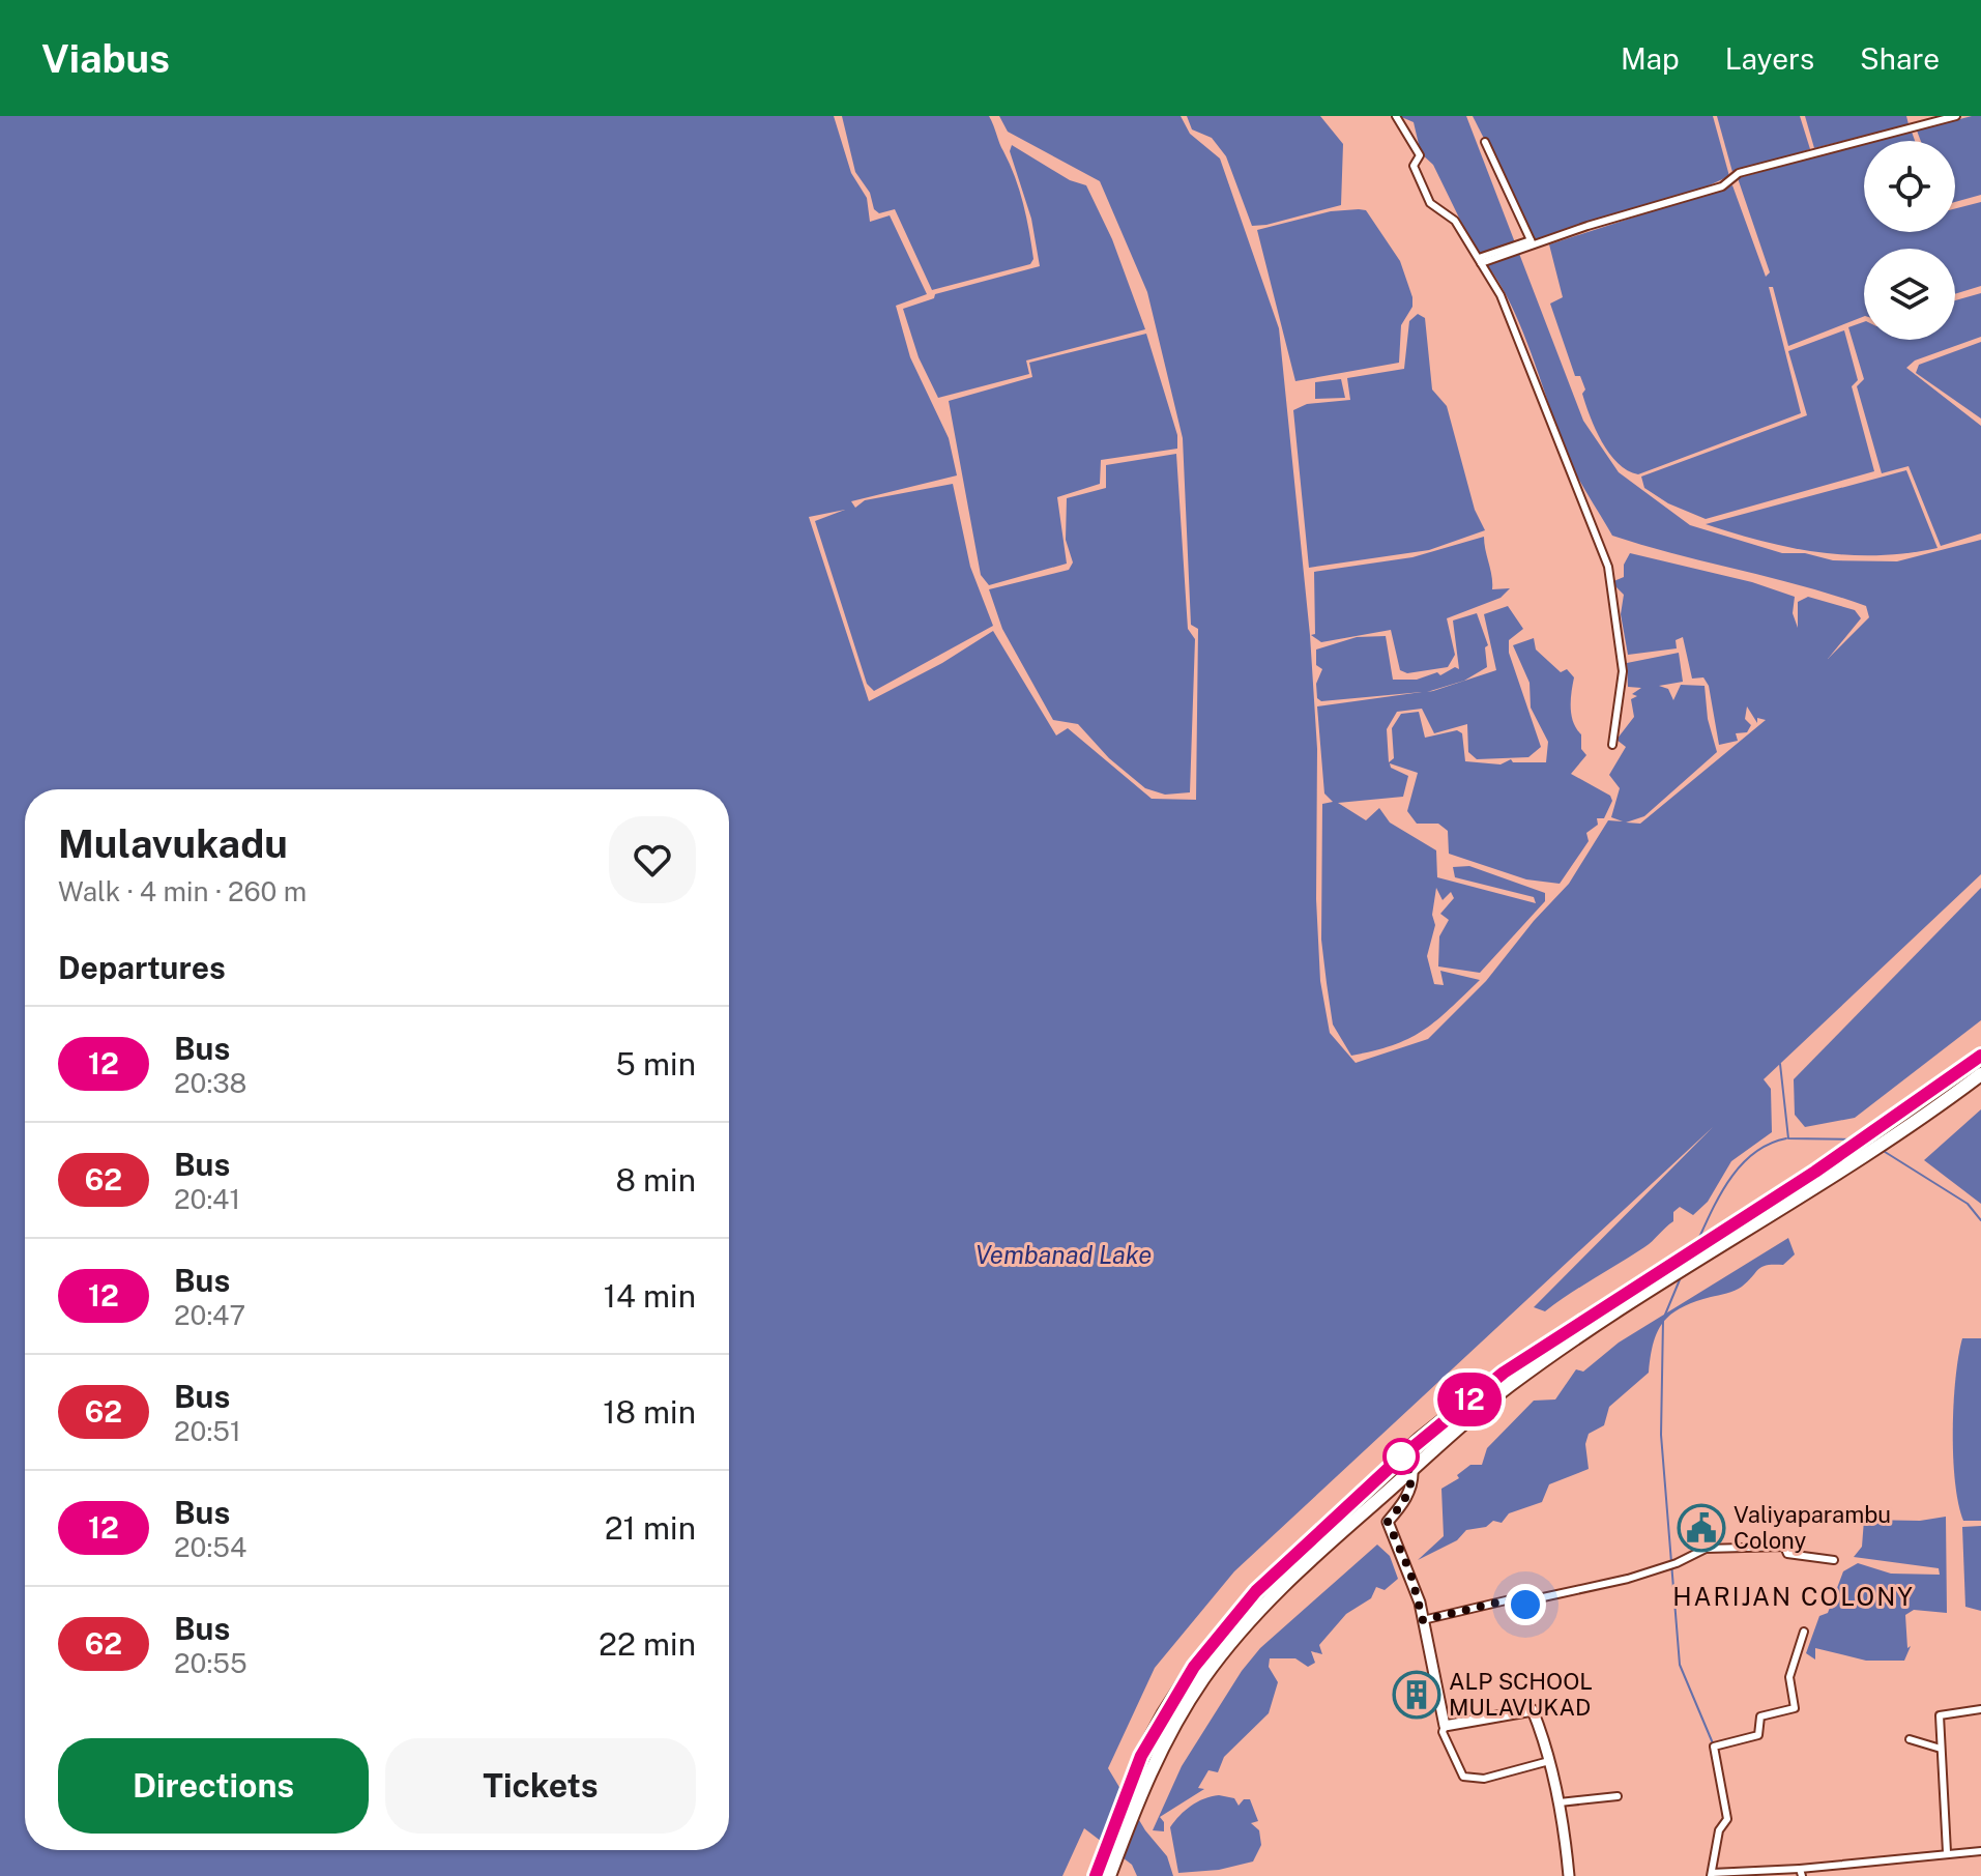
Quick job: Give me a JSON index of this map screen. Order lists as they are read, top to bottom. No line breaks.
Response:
{"districts":["HARIJAN COLONY"],"water":["Vembanad Lake"],"places":{"public building":["Valiyaparambu Colony"],"building":["ALP SCHOOL MULAVUKAD"]},"lines":["bus line 12"],"page":{"header":"Viabus","nav":["Map","Layers","Share"],"on_map":"12","heading":[["Mulavukadu","Walk · 4 min · 260 m"],"Departures"],"list":[{"mark":"12","name":"Bus","note":"20:38","value":"5 min"},{"mark":"62","name":"Bus","note":"20:41","value":"8 min"},{"mark":"12","name":"Bus","note":"20:47","value":"14 min"},{"mark":"62","name":"Bus","note":"20:51","value":"18 min"},{"mark":"12","name":"Bus","note":"20:54","value":"21 min"},{"mark":"62","name":"Bus","note":"20:55","value":"22 min"}],"buttons":["Directions","Tickets"]}}
